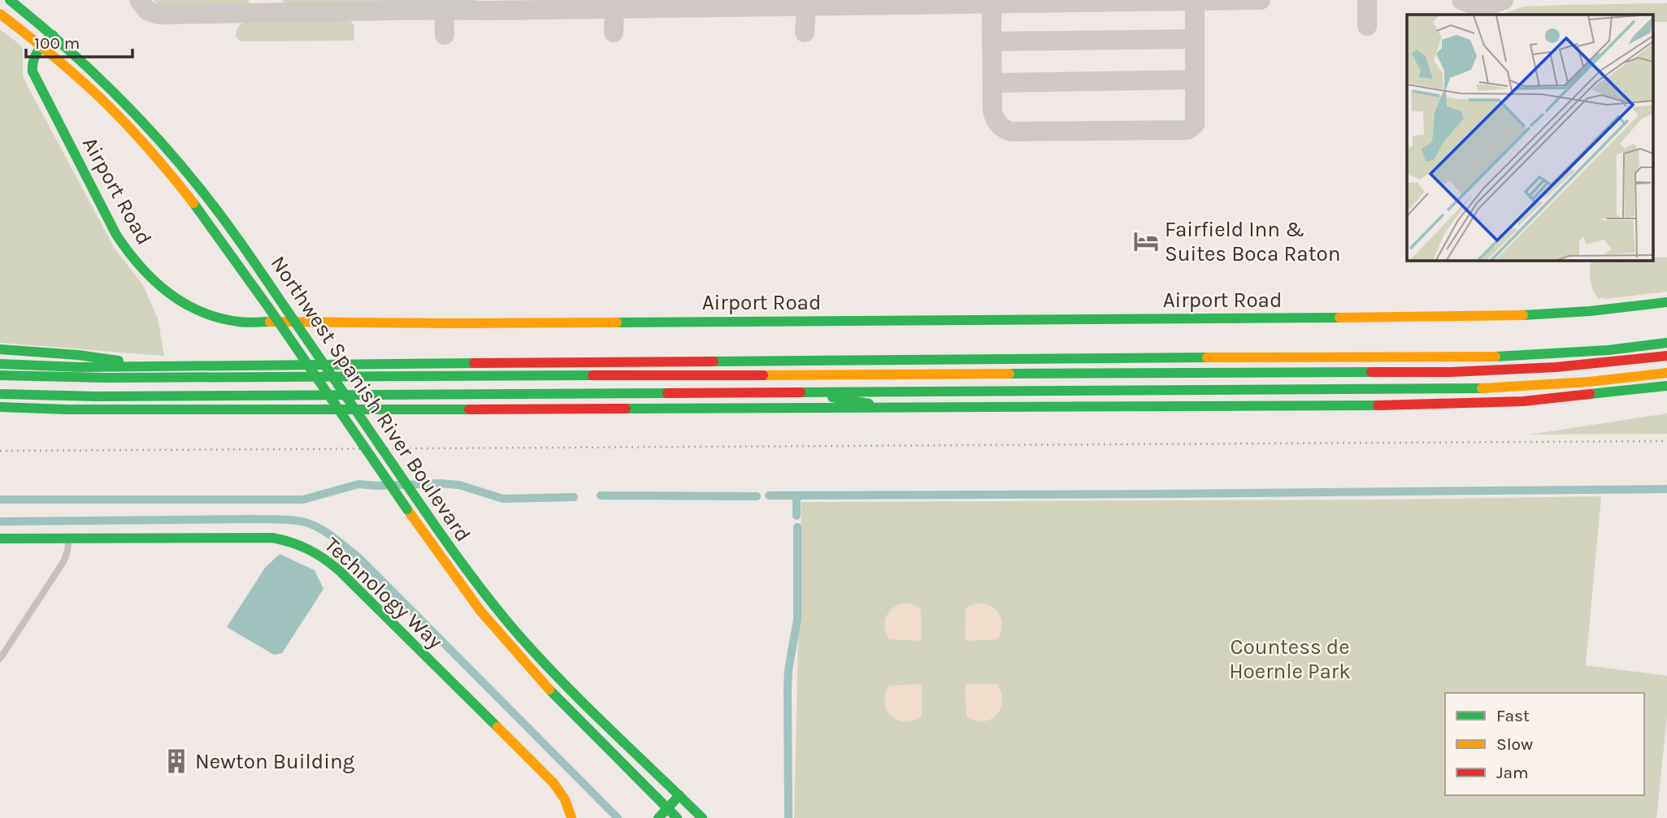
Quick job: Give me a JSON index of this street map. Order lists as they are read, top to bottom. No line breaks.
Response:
{"streets":{"main road":["Airport Road","Northwest Spanish River Boulevard","Technology Way"]},"crossings":[["Airport Road","Northwest Spanish River Boulevard"]],"parks":["Countess de Hoernle Park"],"places":{"hotel":["Fairfield Inn & Suites Boca Raton"],"building":["Newton Building"]},"legend":["Fast","Slow","Jam"],"scale_bar":"100 m"}
